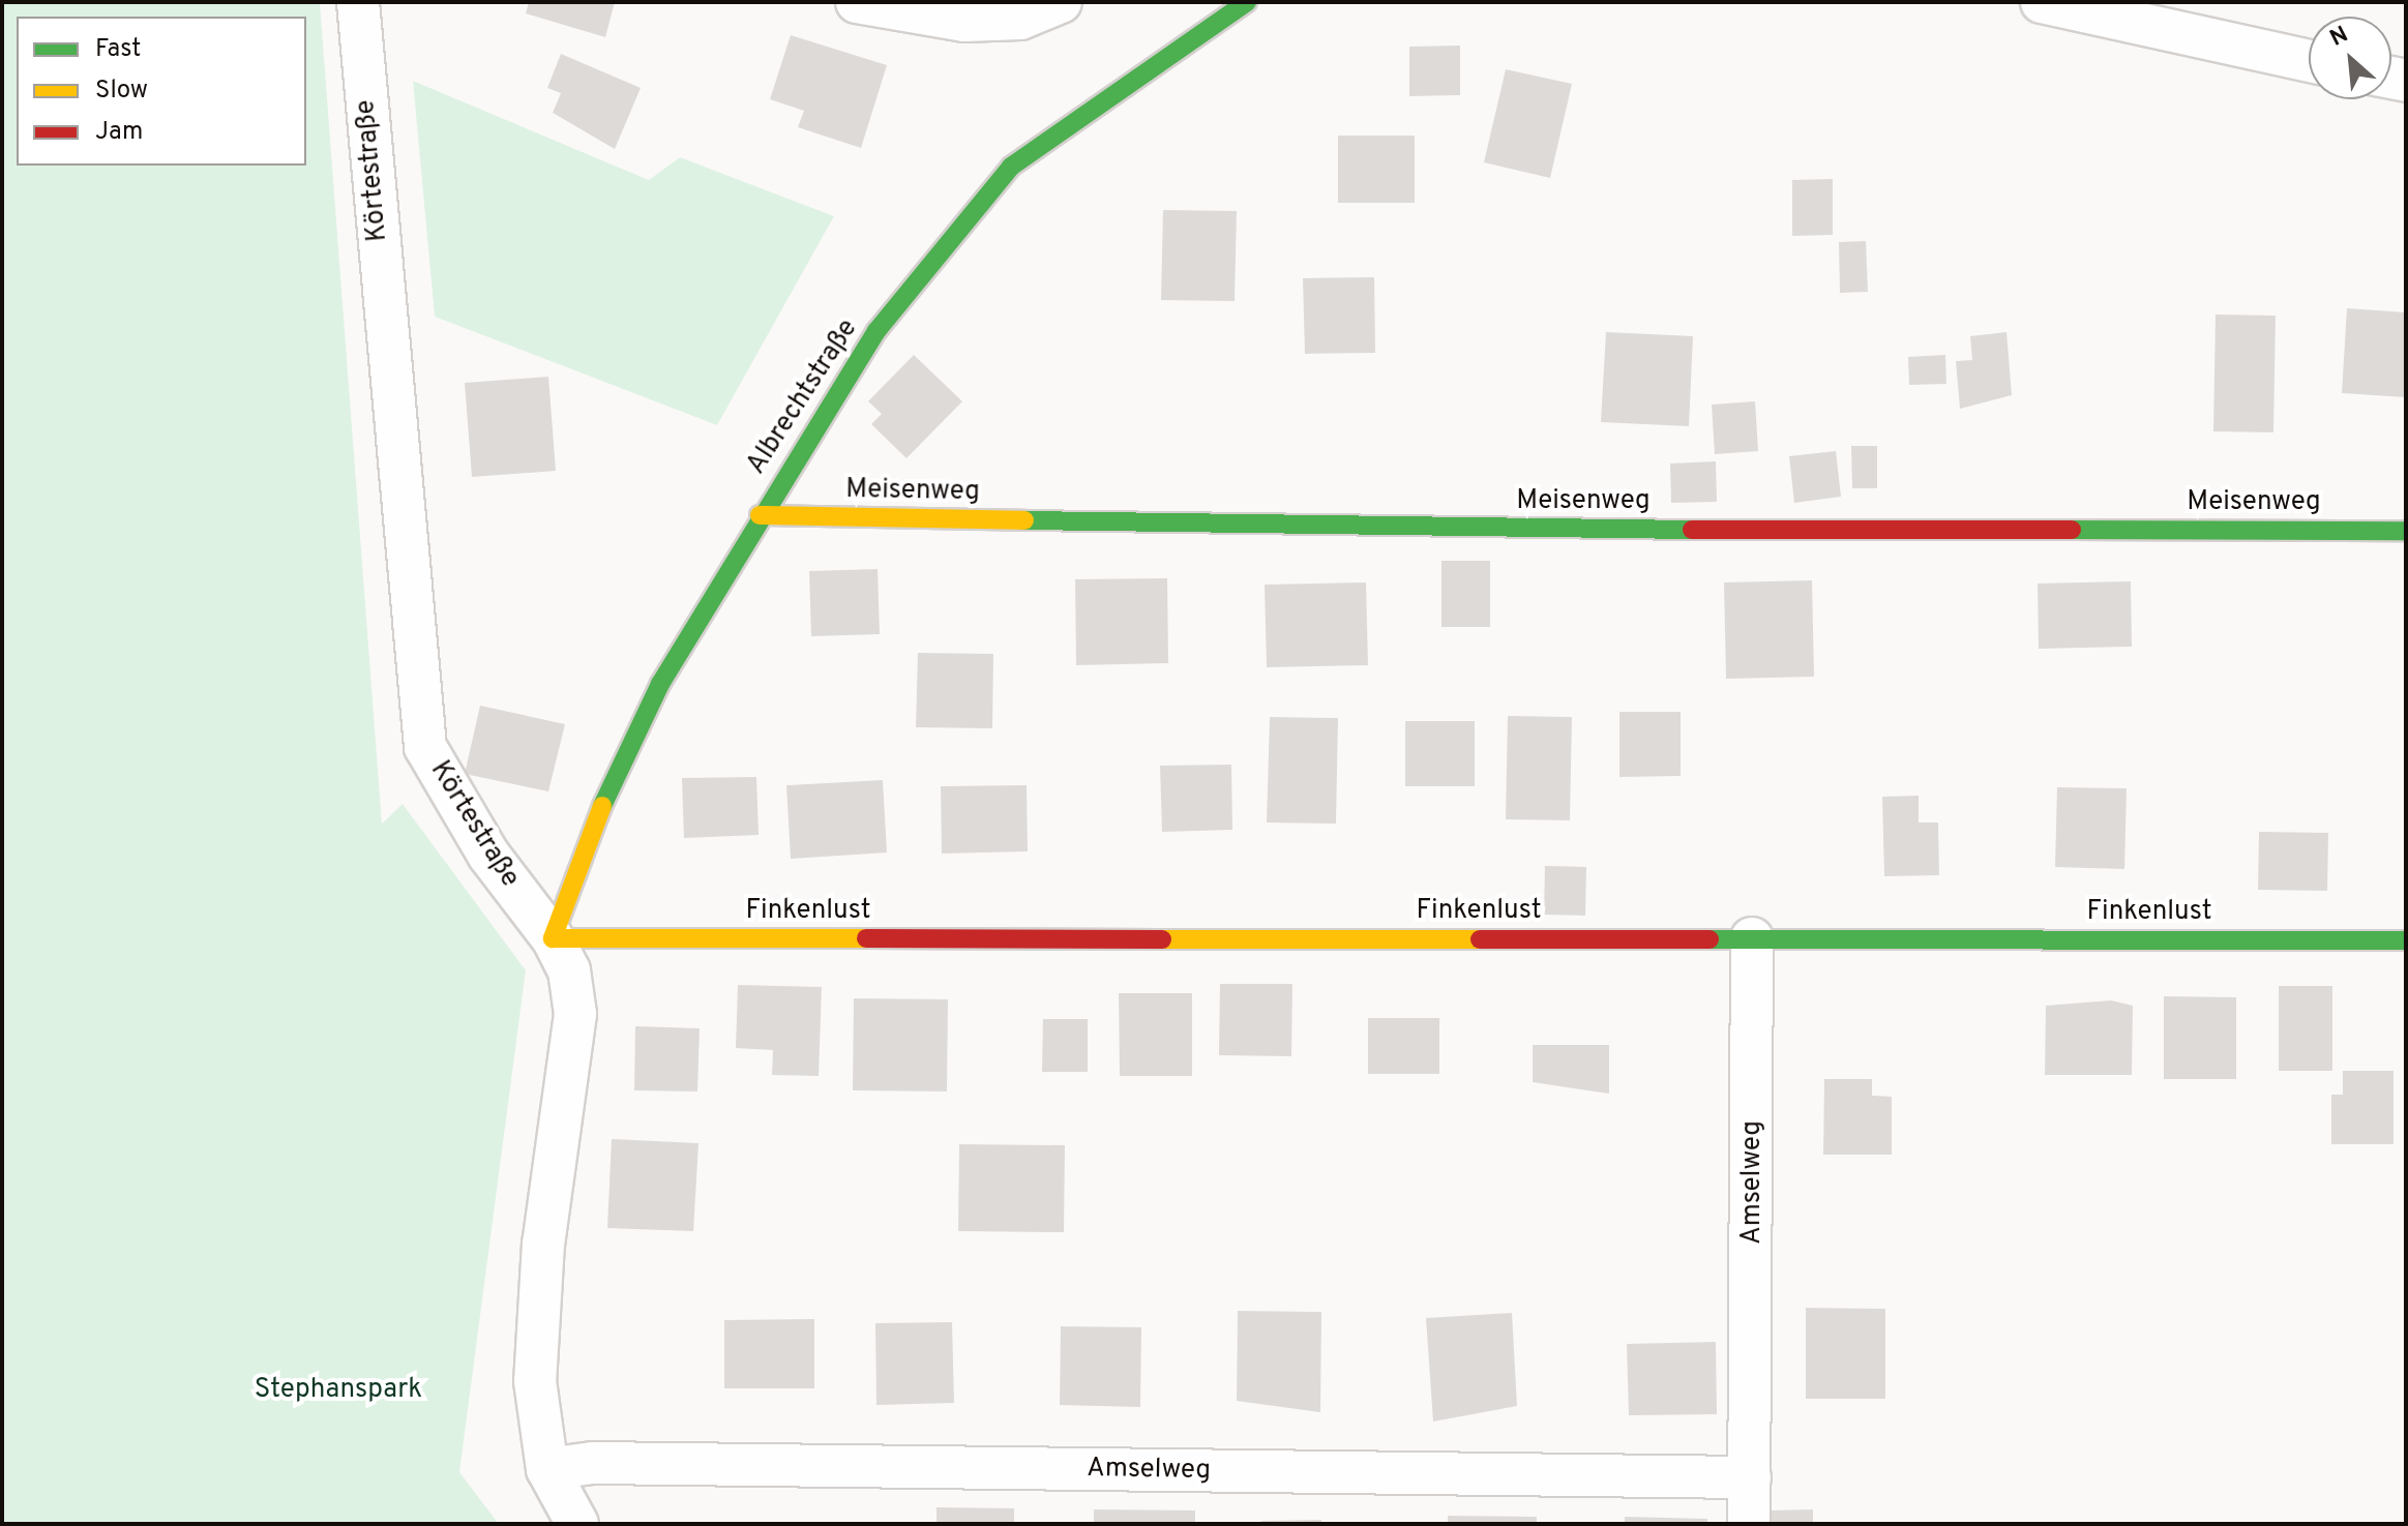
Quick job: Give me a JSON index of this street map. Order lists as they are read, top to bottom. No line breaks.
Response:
{"streets":{"street":["Körtestraße","Albrechtstraße","Meisenweg","Finkenlust","Amselweg"]},"crossings":[["Körtestraße","Albrechtstraße"],["Körtestraße","Finkenlust"],["Körtestraße","Amselweg"],["Albrechtstraße","Meisenweg"],["Albrechtstraße","Finkenlust"],["Finkenlust","Amselweg"]],"parks":["Stephanspark"],"legend":["Fast","Slow","Jam"],"north":"top left"}
